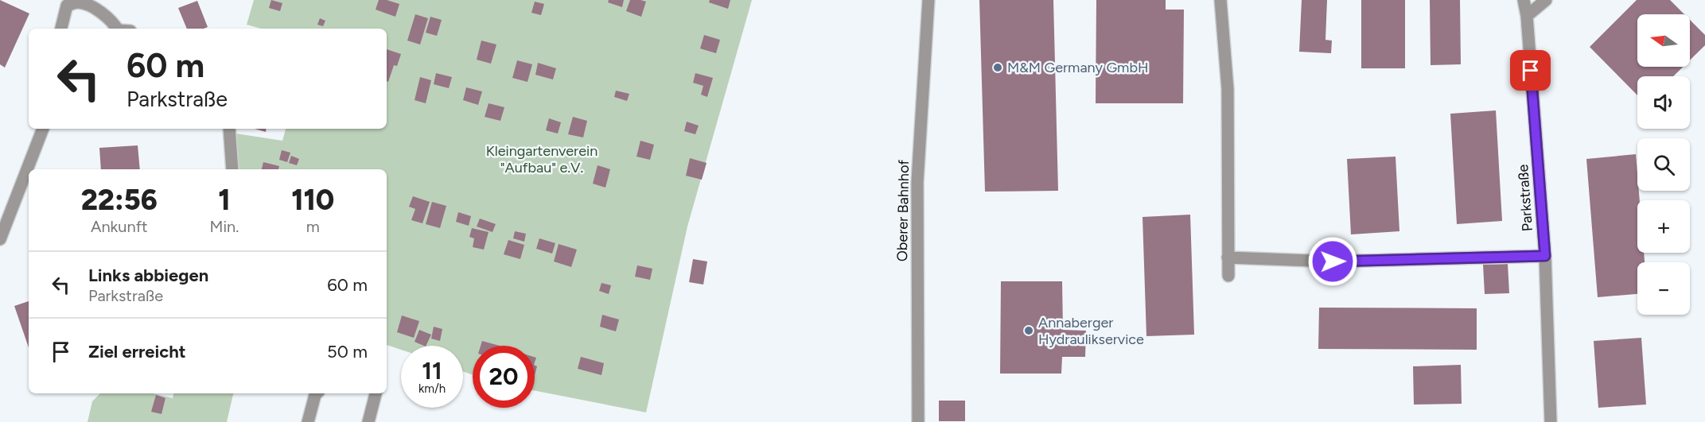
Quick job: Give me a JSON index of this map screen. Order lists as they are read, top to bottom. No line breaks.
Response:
{"streets":{"street":["Parkstraße","Oberer Bahnhof"]},"parks":["Kleingartenverein \"Aufbau\" e.V."],"places":["M&M Germany GmbH","Annaberger Hydraulikservice"],"north":"left","page":{"map_buttons":["+","−"],"turn":["60 m","Parkstraße"],"eta":["22:56","Ankunft","1","Min.","110","m"],"list":[{"name":"Links abbiegen","note":"Parkstraße","value":"60 m"},{"name":"Ziel erreicht","value":"50 m"}],"speed":"11 km/h","limit":"20"}}
